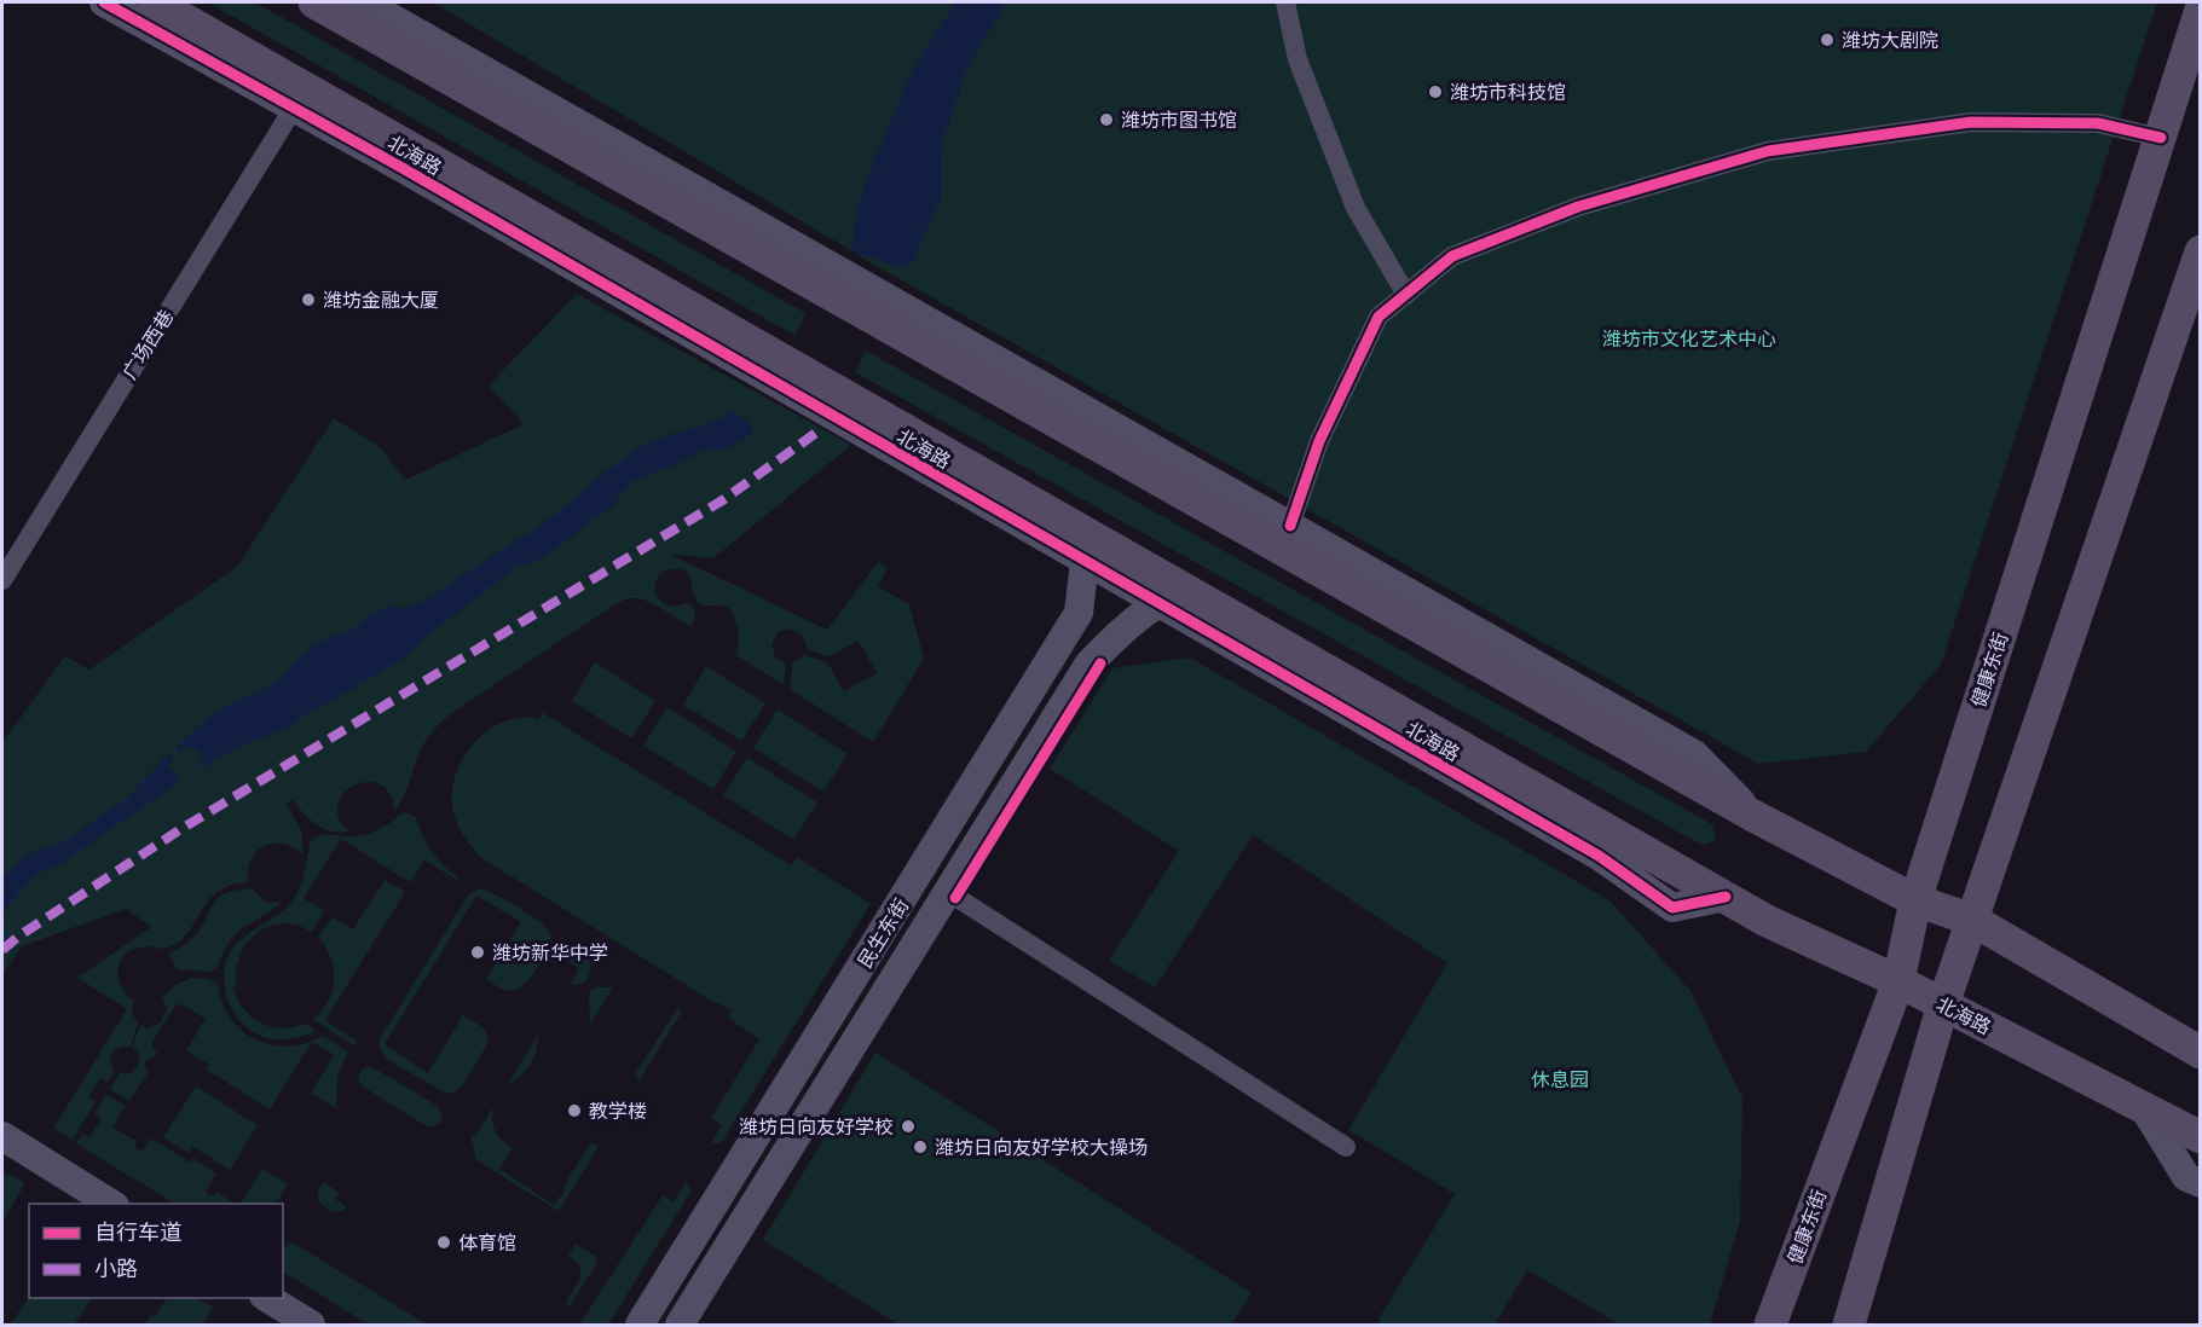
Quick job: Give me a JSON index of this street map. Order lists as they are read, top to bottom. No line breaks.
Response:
{"streets":{"main road":["北海路","健康东街"],"street":["广场西巷","民生东街"]},"crossings":[["北海路","广场西巷"],["北海路","健康东街"],["北海路","民生东街"]],"parks":["潍坊市文化艺术中心","休息园"],"places":["潍坊大剧院","潍坊市科技馆","潍坊市图书馆","潍坊金融大厦","潍坊新华中学","教学楼","潍坊日向友好学校","潍坊日向友好学校大操场","体育馆"],"legend":["自行车道","小路"]}
